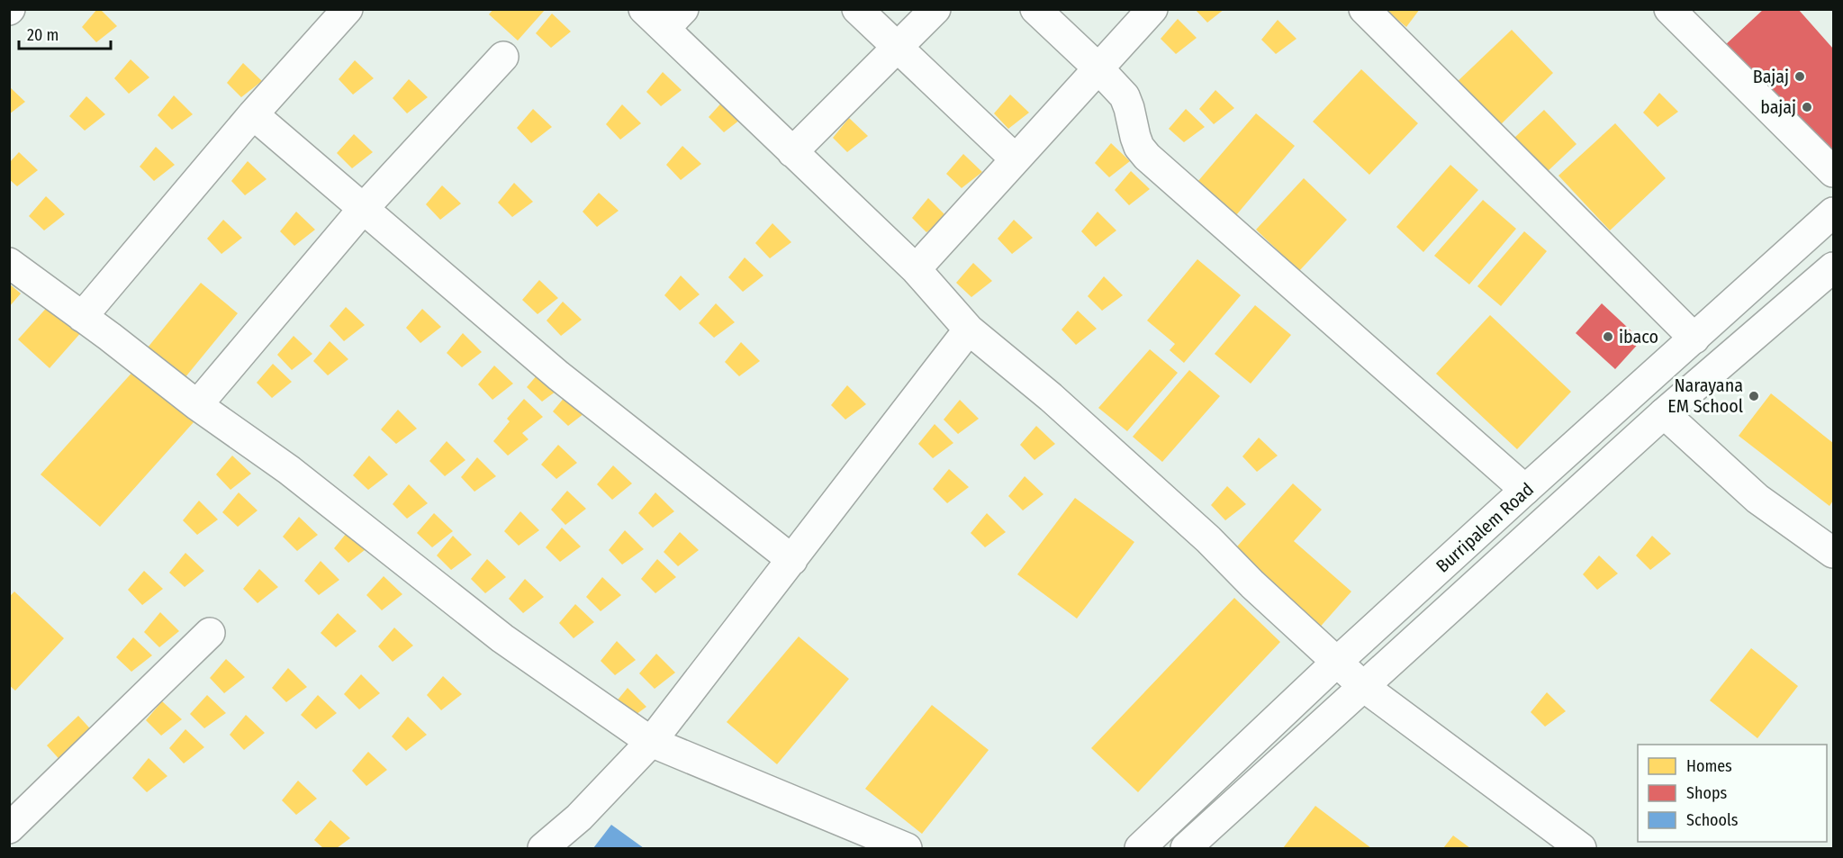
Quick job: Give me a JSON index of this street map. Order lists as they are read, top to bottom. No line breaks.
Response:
{"streets":{"street":["Burripalem Road"]},"places":["Bajaj","bajaj","ibaco","Narayana EM School"],"legend":["Homes","Shops","Schools"],"scale_bar":"20 m"}
